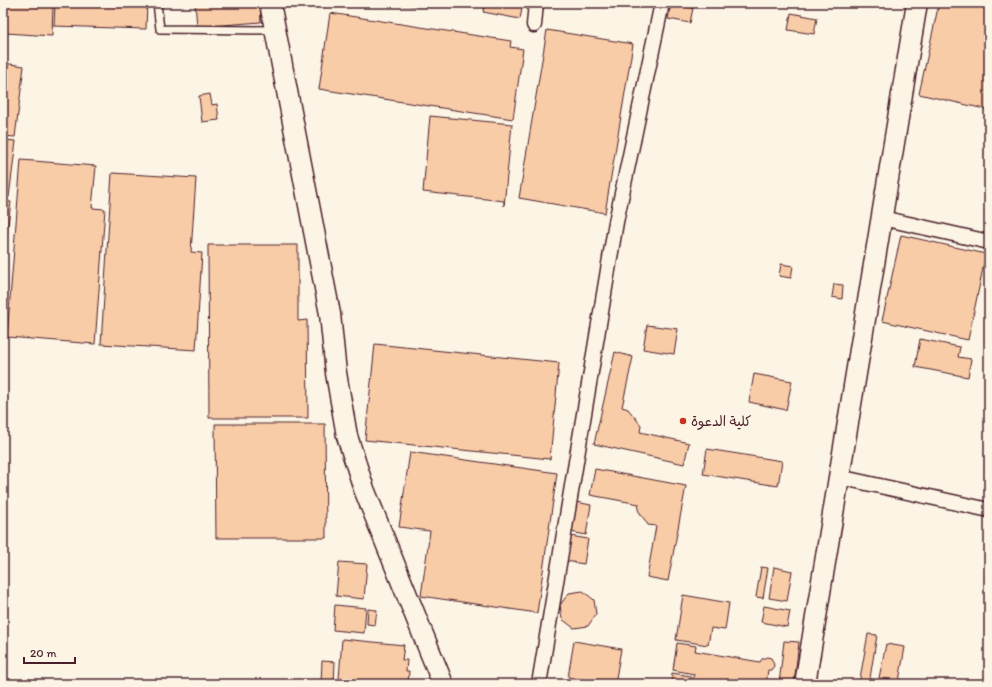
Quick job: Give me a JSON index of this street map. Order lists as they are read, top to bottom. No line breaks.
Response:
{"places":["كلية الدعوة"],"scale_bar":"20 m"}
